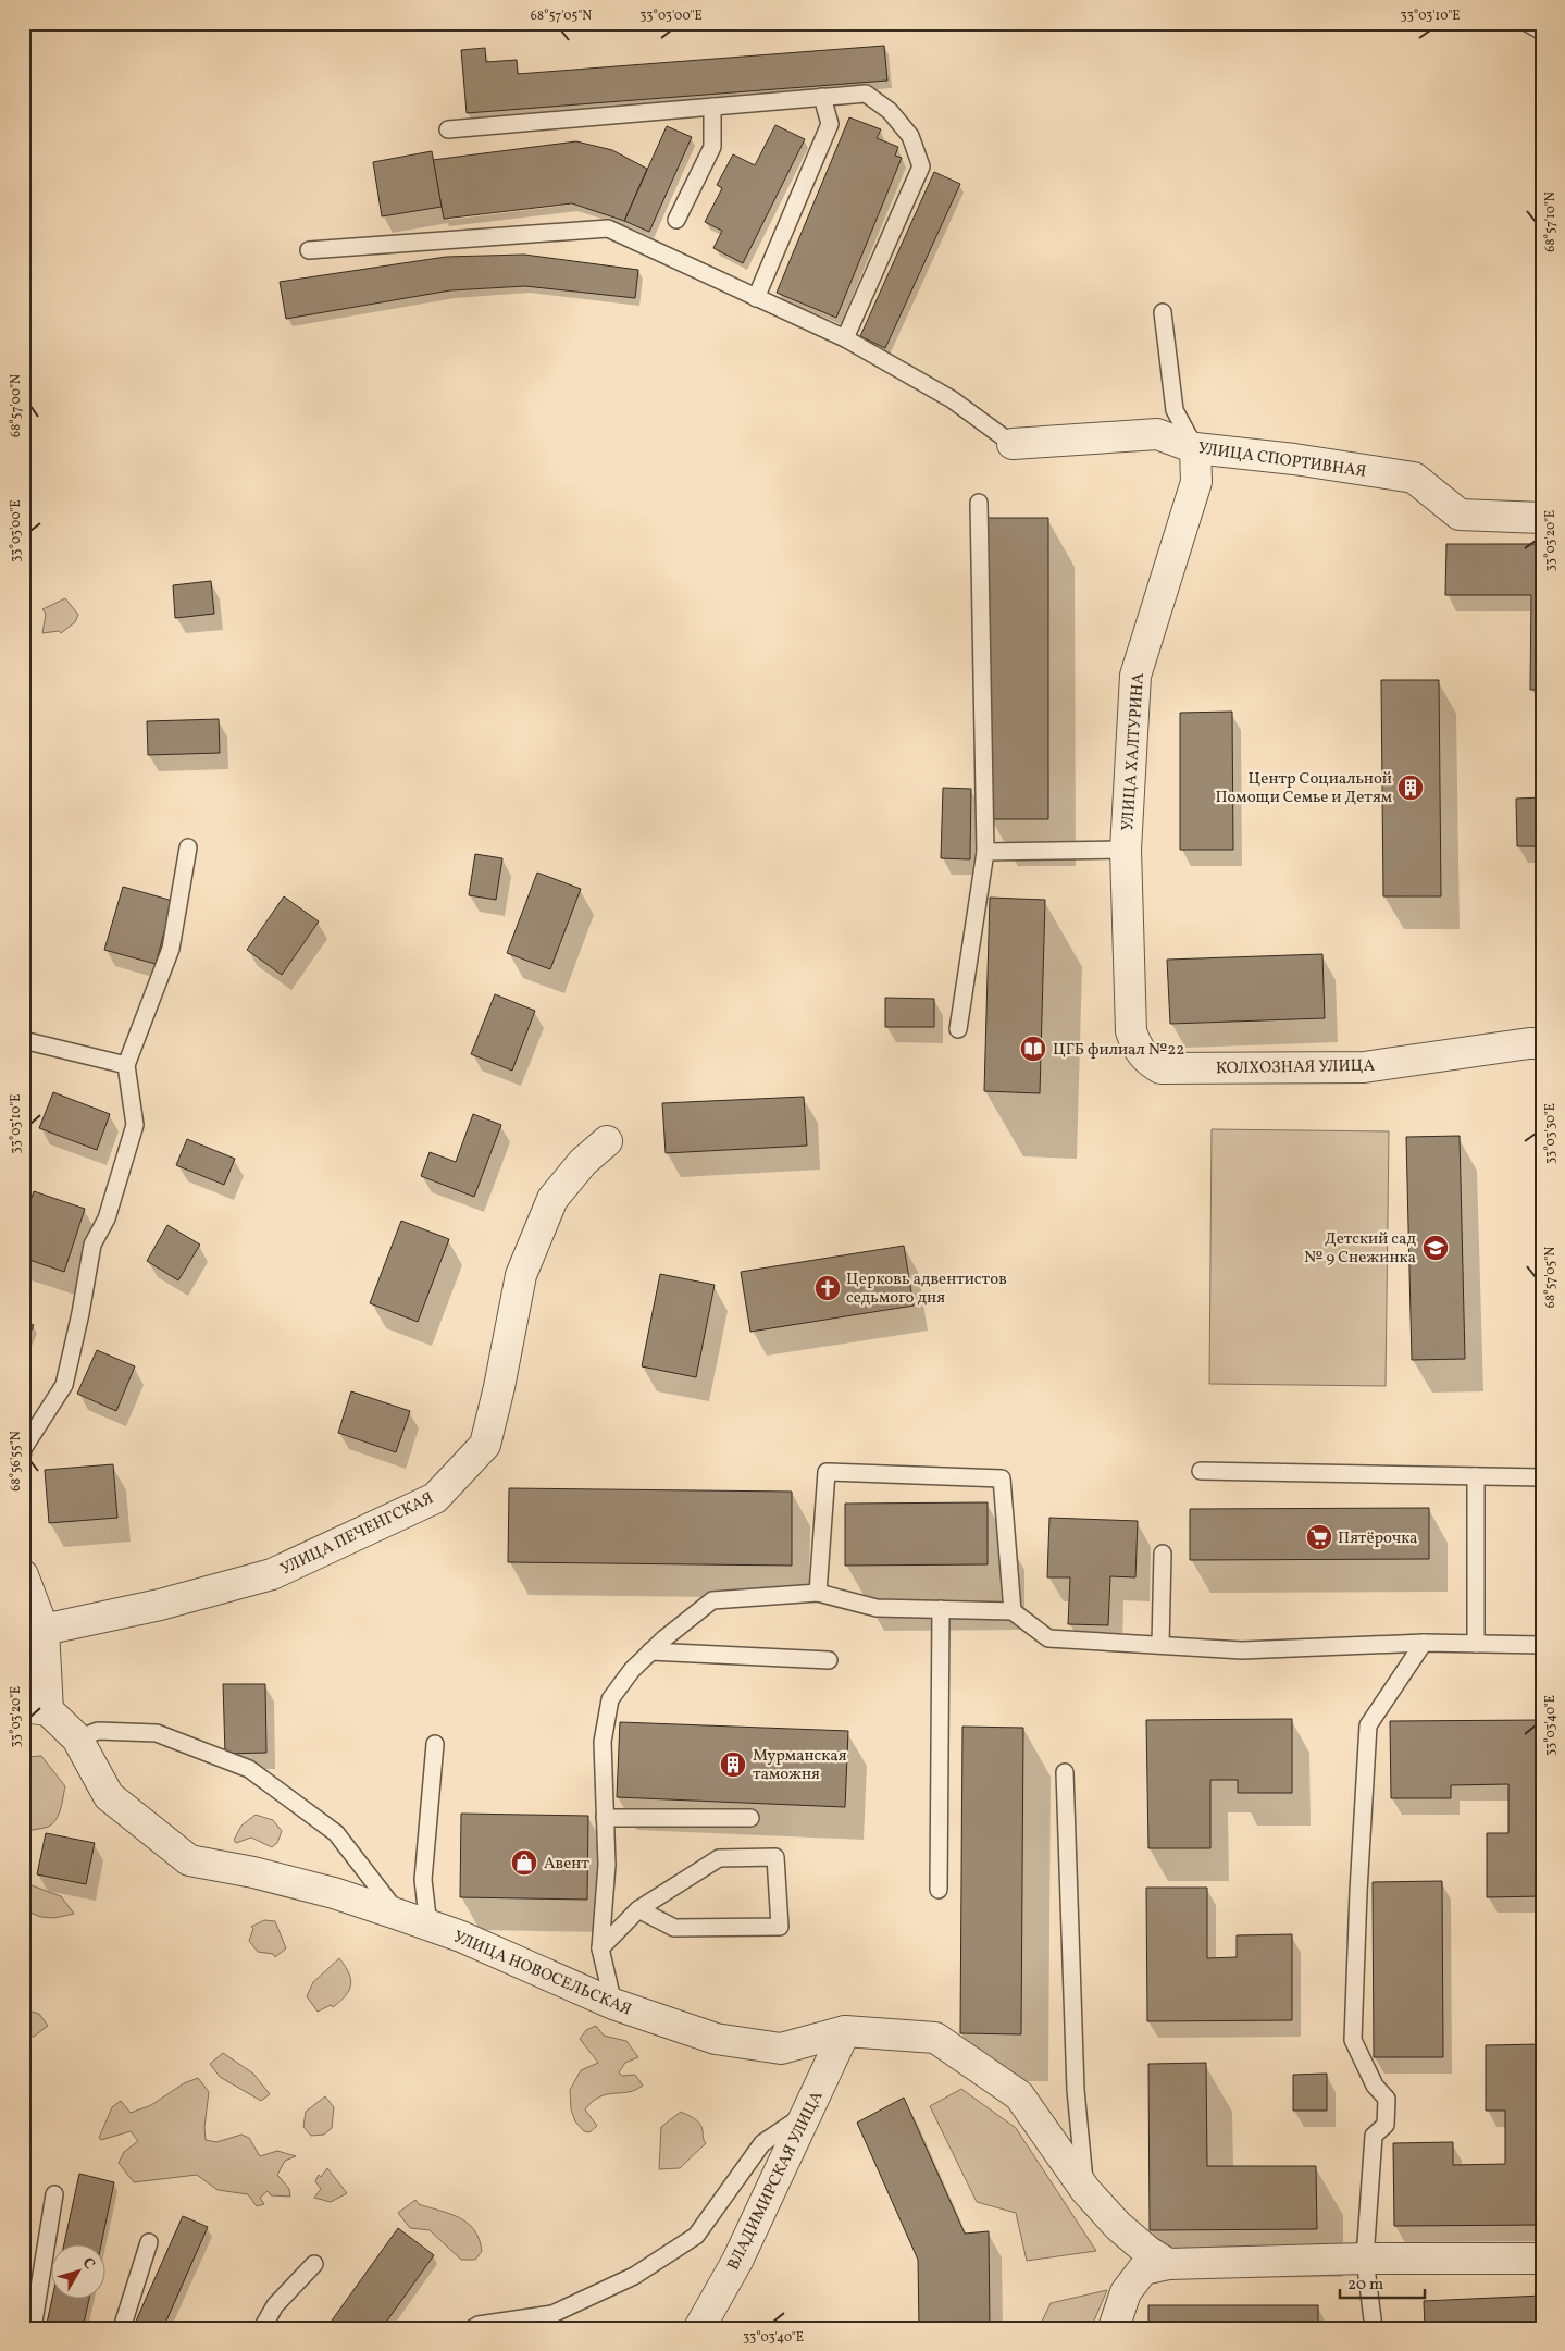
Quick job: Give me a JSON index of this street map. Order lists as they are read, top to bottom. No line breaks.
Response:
{"streets":{"street":["УЛИЦА СПОРТИВНАЯ","УЛИЦА ХАЛТУРИНА","КОЛХОЗНАЯ УЛИЦА","УЛИЦА ПЕЧЕНГСКАЯ","УЛИЦА НОВОСЕЛЬСКАЯ","ВЛАДИМИРСКАЯ УЛИЦА"]},"crossings":[["УЛИЦА СПОРТИВНАЯ","УЛИЦА ХАЛТУРИНА"],["УЛИЦА ХАЛТУРИНА","КОЛХОЗНАЯ УЛИЦА"],["УЛИЦА НОВОСЕЛЬСКАЯ","ВЛАДИМИРСКАЯ УЛИЦА"]],"places":{"building":["Центр Социальной Помощи Семье и Детям","Мурманская таможня"],"library":["ЦГБ филиал №22"],"school or university":["Детский сад № 9 Снежинка"],"church":["Церковь адвентистов седьмого дня"],"supermarket":["Пятёрочка"],"shop":["Авент"]},"scale_bar":"20 m","north":"top right","coordinates":["68°57'05\"N","33°03'00\"E","33°03'10\"E","68°57'10\"N","68°57'00\"N","33°03'20\"E","33°03'30\"E","68°56'55\"N","33°03'40\"E"]}
